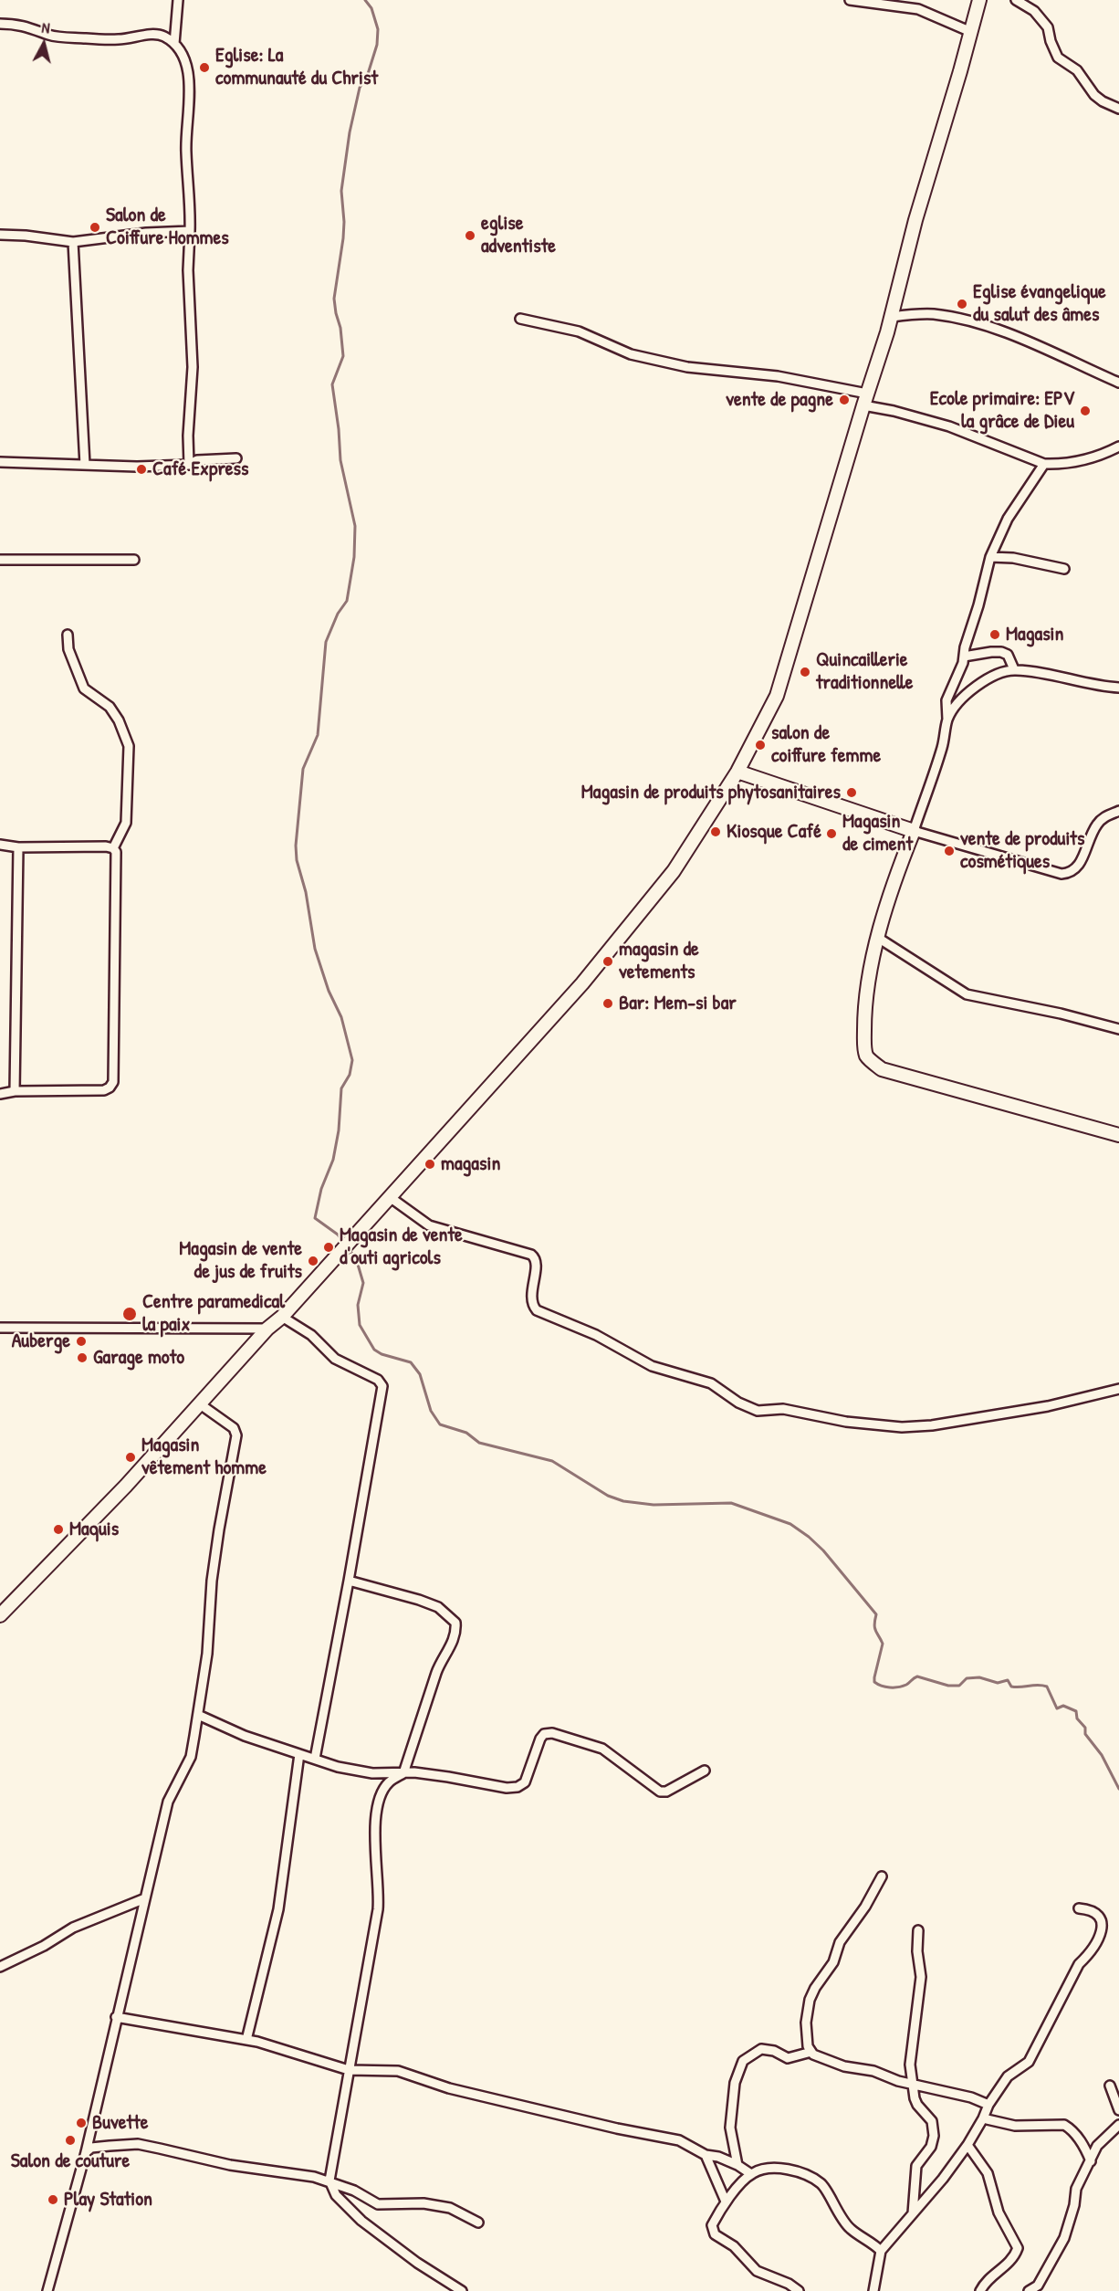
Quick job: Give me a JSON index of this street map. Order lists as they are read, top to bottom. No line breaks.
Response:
{"places":["Eglise: La communauté du Christ","Salon de Coiffure Hommes","eglise adventiste","Eglise évangelique du salut des âmes","vente de pagne","Ecole primaire: EPV la grâce de Dieu","Café Express","Magasin","Quincaillerie traditionnelle","salon de coiffure femme","Magasin de produits phytosanitaires","Kiosque Café","Magasin de ciment","vente de produits cosmétiques","magasin de vetements","Bar: Mem-si bar","magasin","Magasin de vente d'outi agricols","Magasin de vente de jus de fruits","Centre paramedical la paix","Auberge","Garage moto","Magasin vêtement homme","Maquis","Buvette","Salon de couture","Play Station"],"north":"top"}
